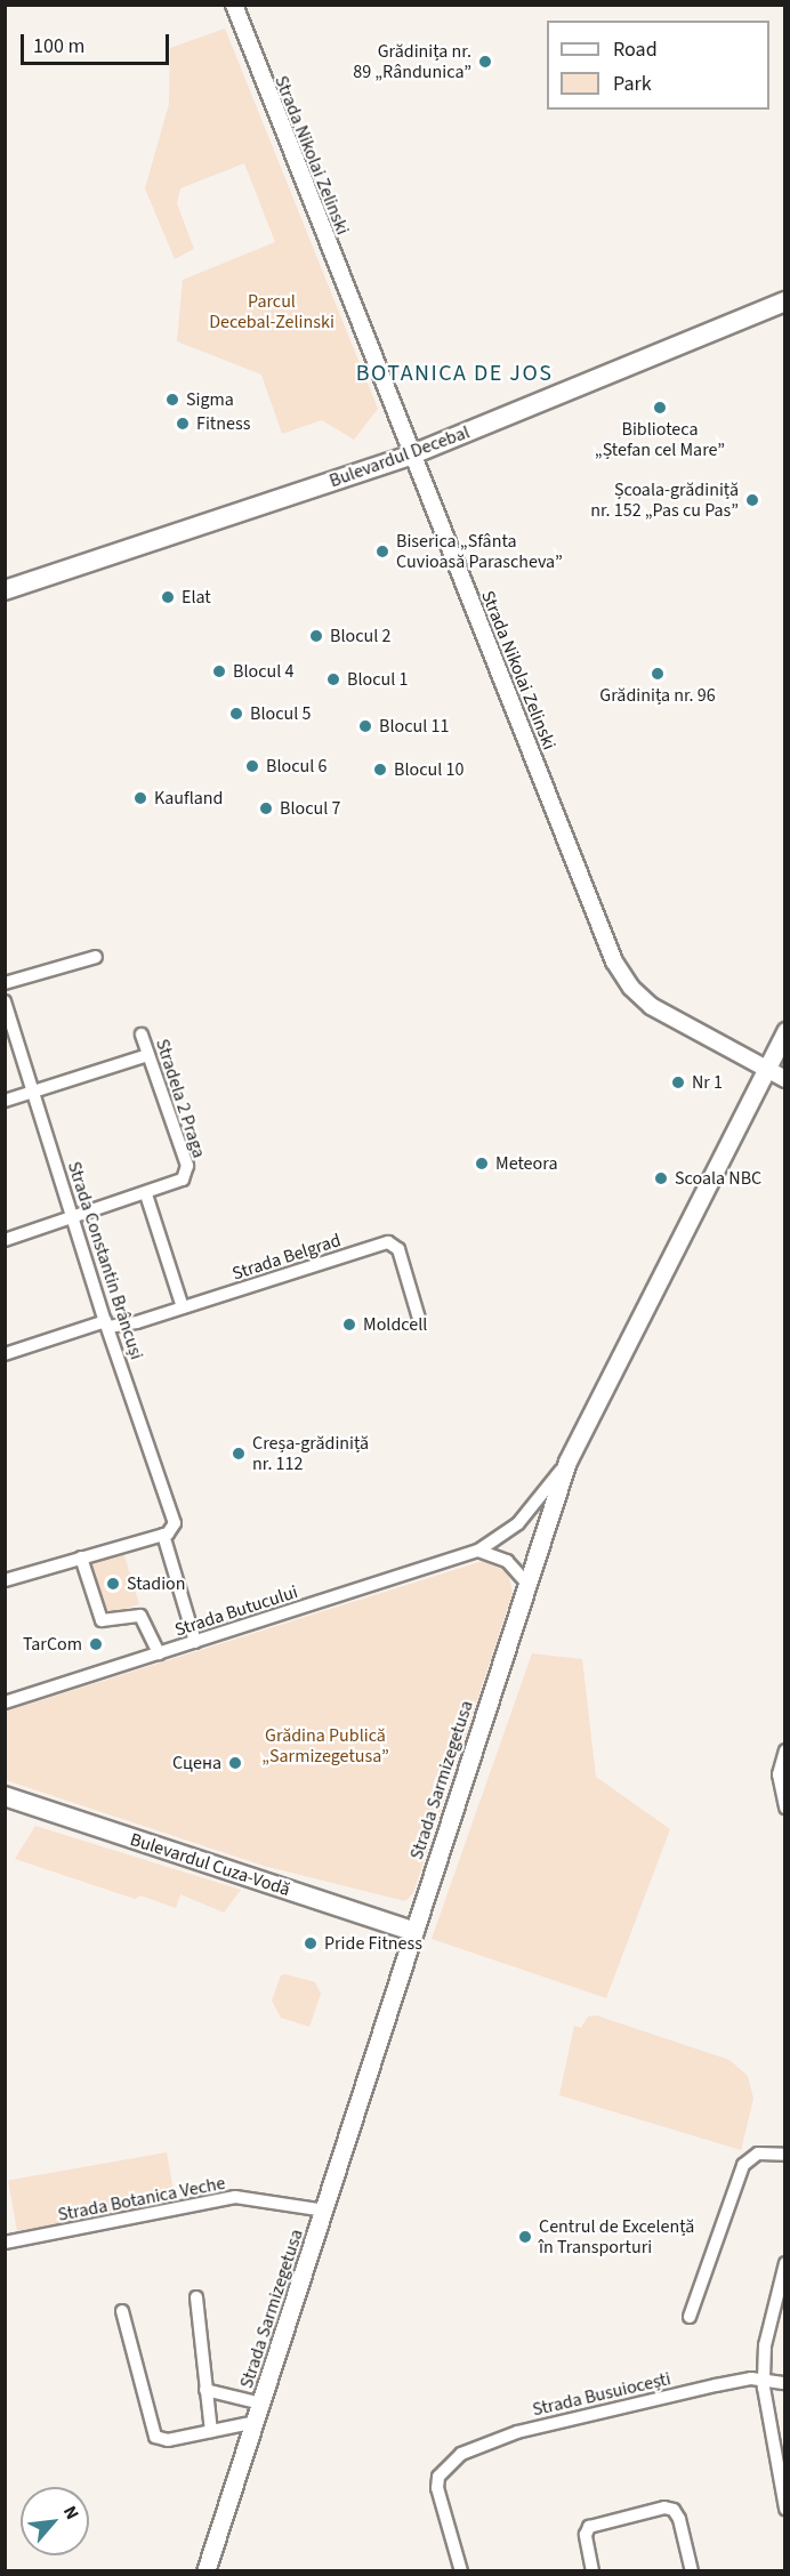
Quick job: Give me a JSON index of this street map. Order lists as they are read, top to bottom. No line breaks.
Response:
{"streets":{"main road":["Bulevardul Decebal","Strada Sarmizegetusa","Bulevardul Cuza-Vodă"],"street":["Strada Nikolai Zelinski","Stradela 2 Praga","Strada Belgrad","Strada Constantin Brâncuși","Strada Butucului","Strada Botanica Veche","Strada Busuiocești"]},"crossings":[["Strada Nikolai Zelinski","Bulevardul Decebal"],["Strada Nikolai Zelinski","Strada Sarmizegetusa"],["Strada Belgrad","Strada Constantin Brâncuși"],["Strada Constantin Brâncuși","Strada Butucului"],["Strada Butucului","Strada Sarmizegetusa"],["Strada Sarmizegetusa","Bulevardul Cuza-Vodă"],["Strada Sarmizegetusa","Strada Botanica Veche"]],"districts":["BOTANICA DE JOS"],"parks":["Parcul Decebal-Zelinski","Grădina Publică „Sarmizegetusa”"],"places":["Grădinița nr. 89 „Rândunica”","Sigma","Biblioteca „Ștefan cel Mare”","Fitness","Școala-grădiniță nr. 152 „Pas cu Pas”","Biserica „Sfânta Cuvioasă Parascheva”","Elat","Blocul 2","Blocul 4","Grădinița nr. 96","Blocul 1","Blocul 5","Blocul 11","Blocul 6","Blocul 10","Kaufland","Blocul 7","Nr 1","Meteora","Scoala NBC","Moldcell","Creșa-grădiniță nr. 112","Stadion","TarCom","Сцена","Pride Fitness","Centrul de Excelență în Transporturi"],"legend":["Road","Park"],"scale_bar":"100 m","north":"top right"}
